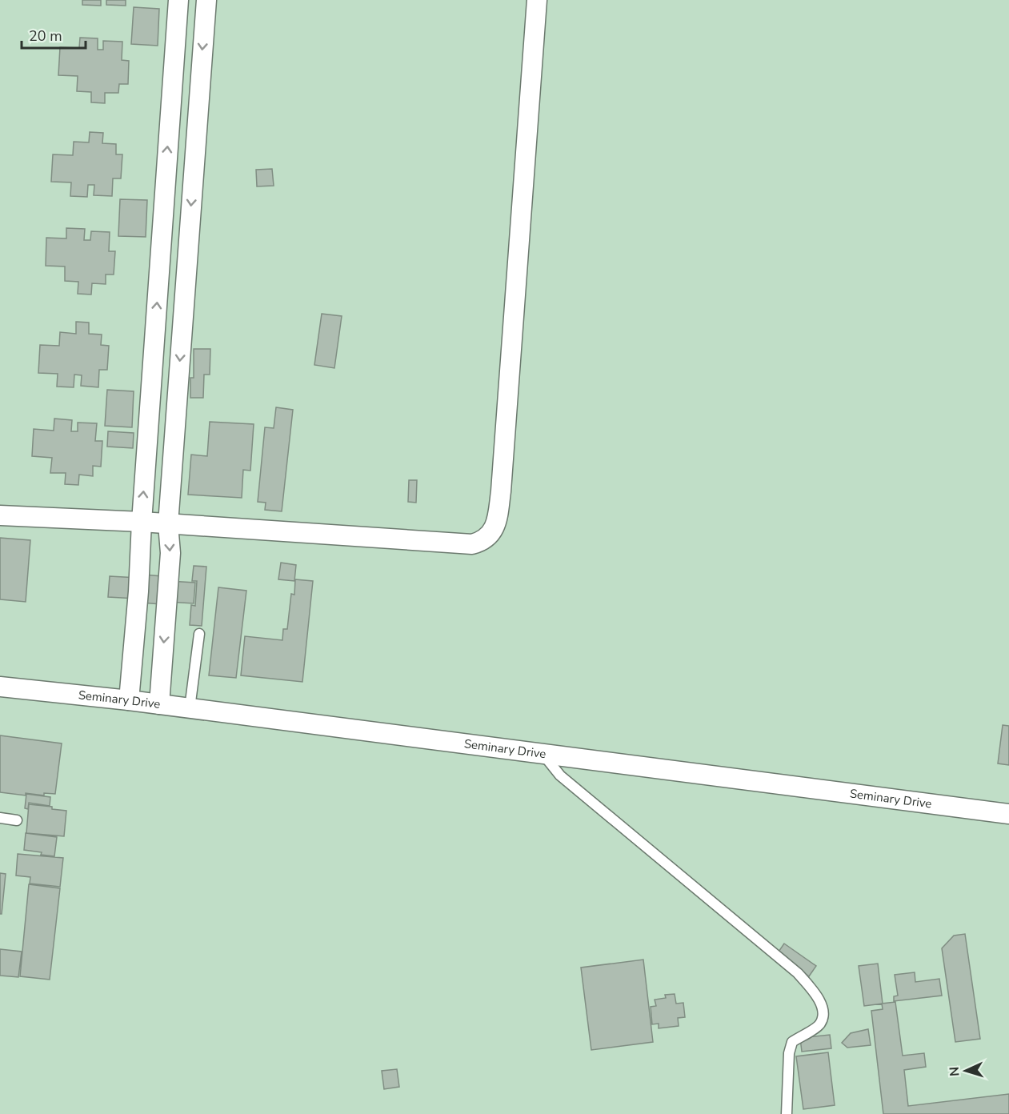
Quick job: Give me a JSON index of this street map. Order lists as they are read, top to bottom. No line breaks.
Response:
{"streets":{"street":["Seminary Drive"]},"scale_bar":"20 m","north":"left"}
